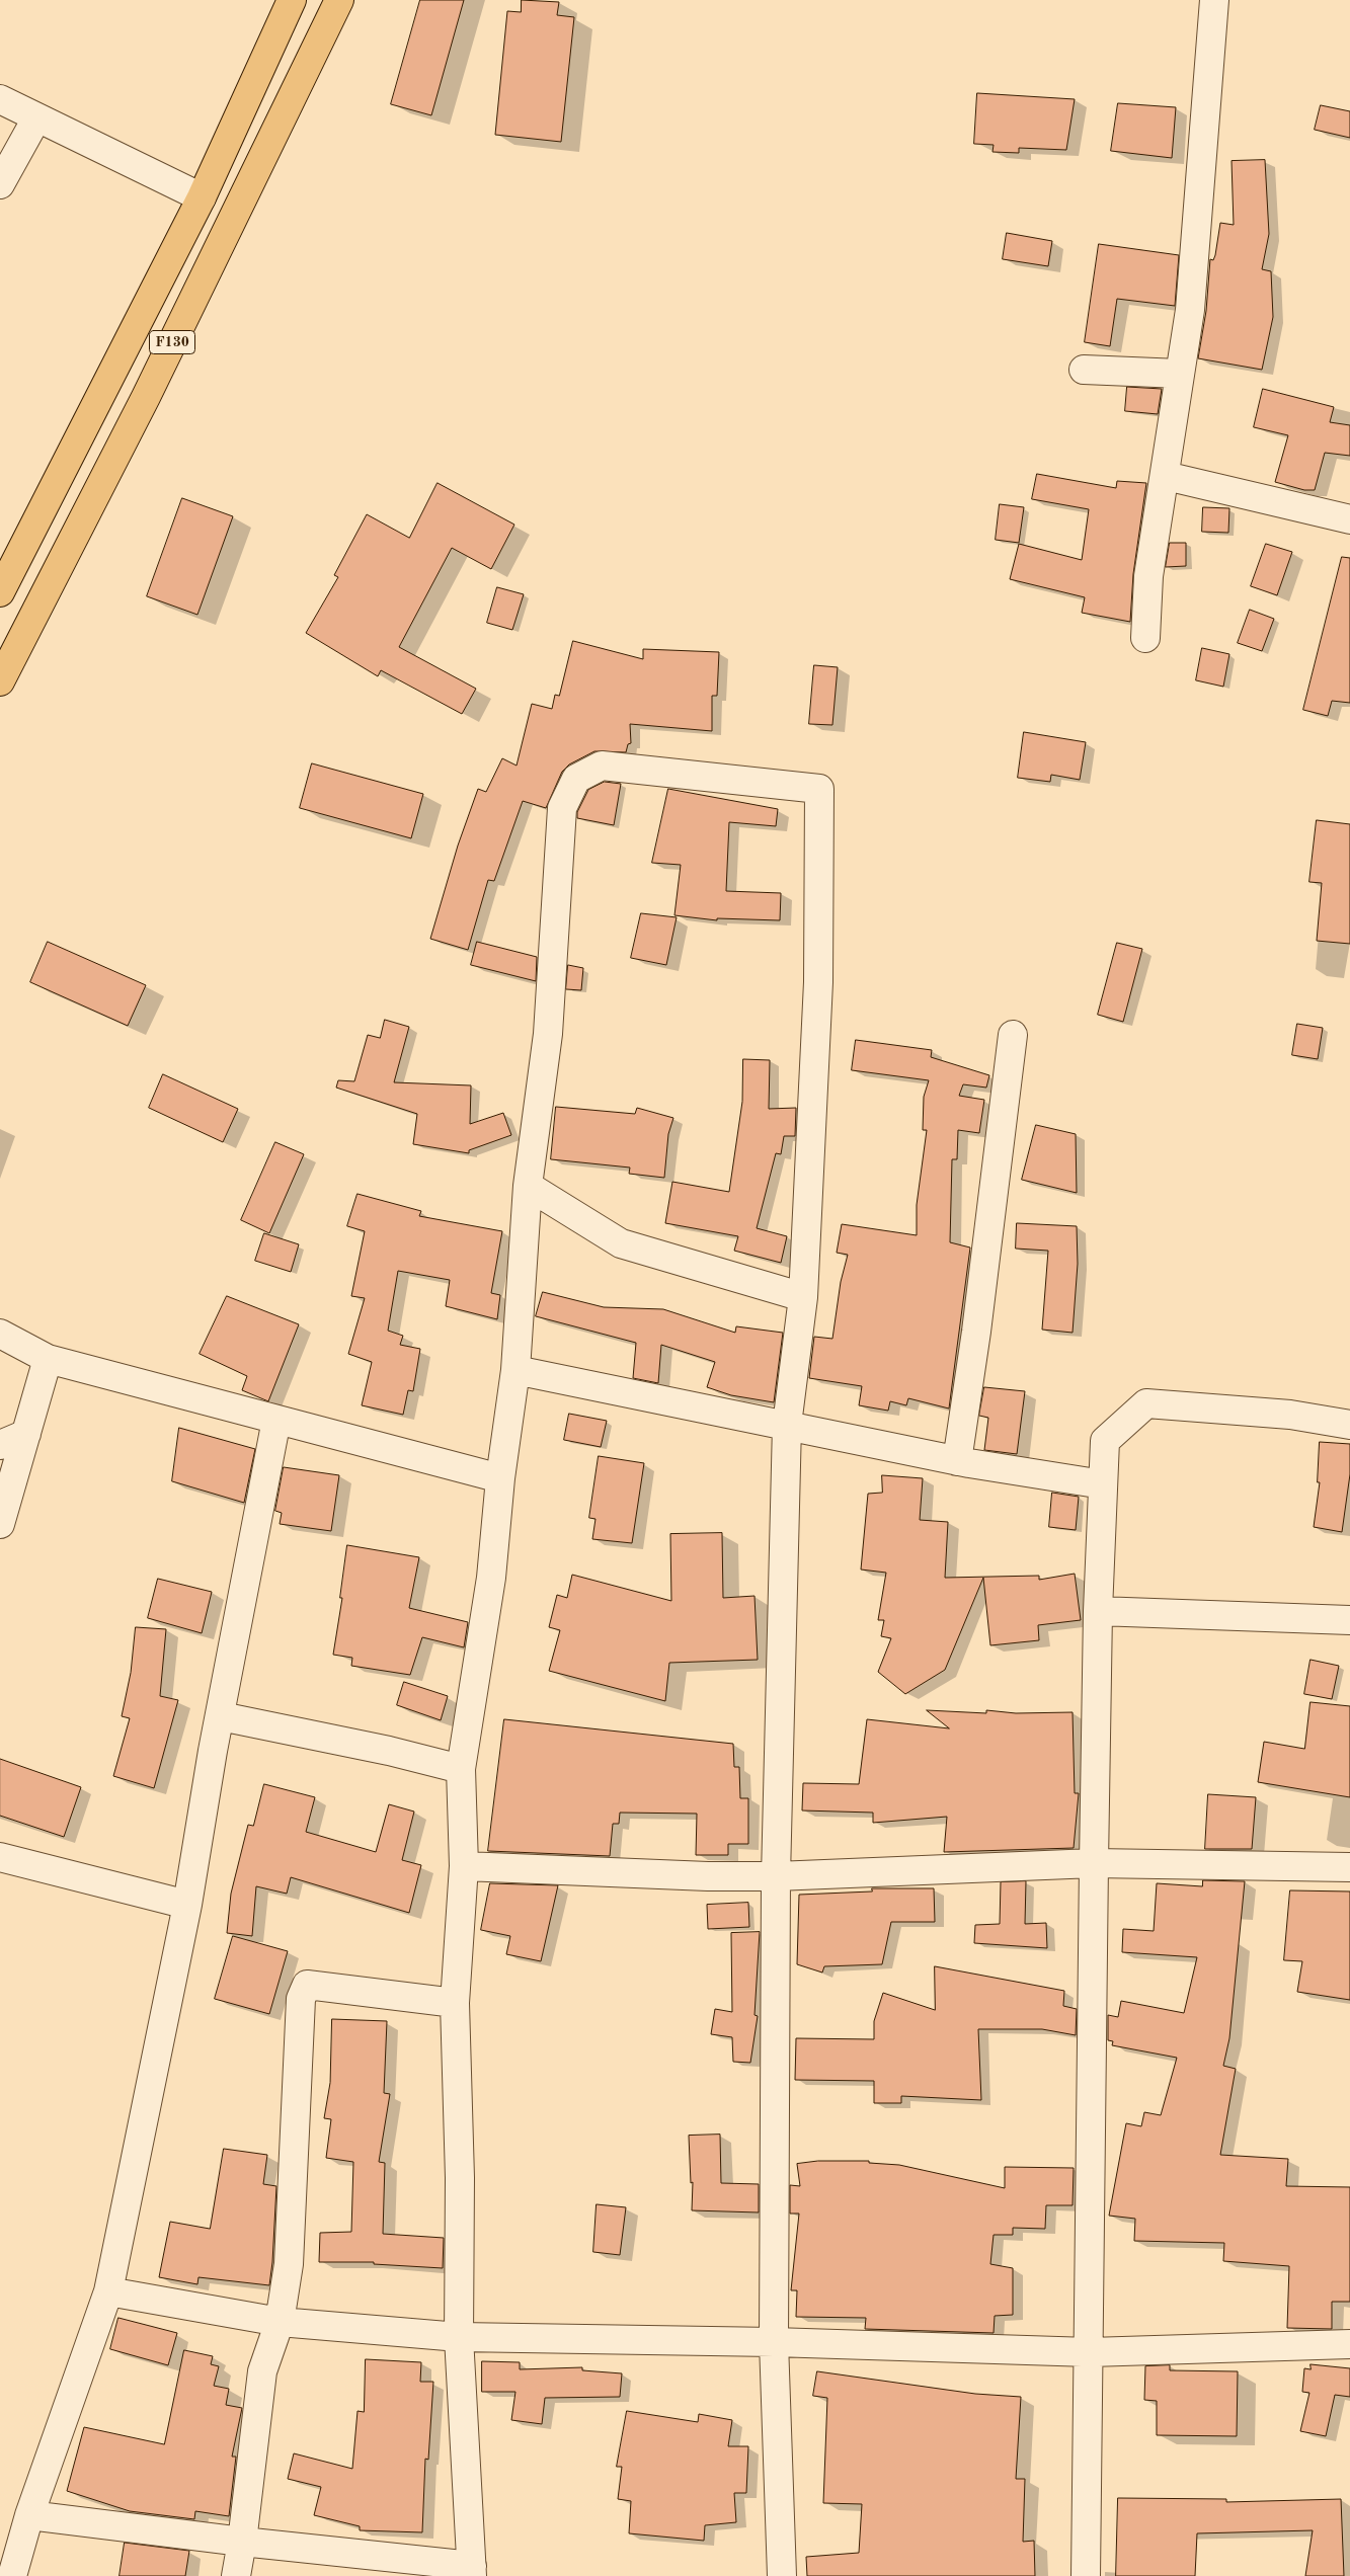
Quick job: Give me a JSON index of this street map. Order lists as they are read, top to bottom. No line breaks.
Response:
{"streets":{"main road":["F130"]}}
